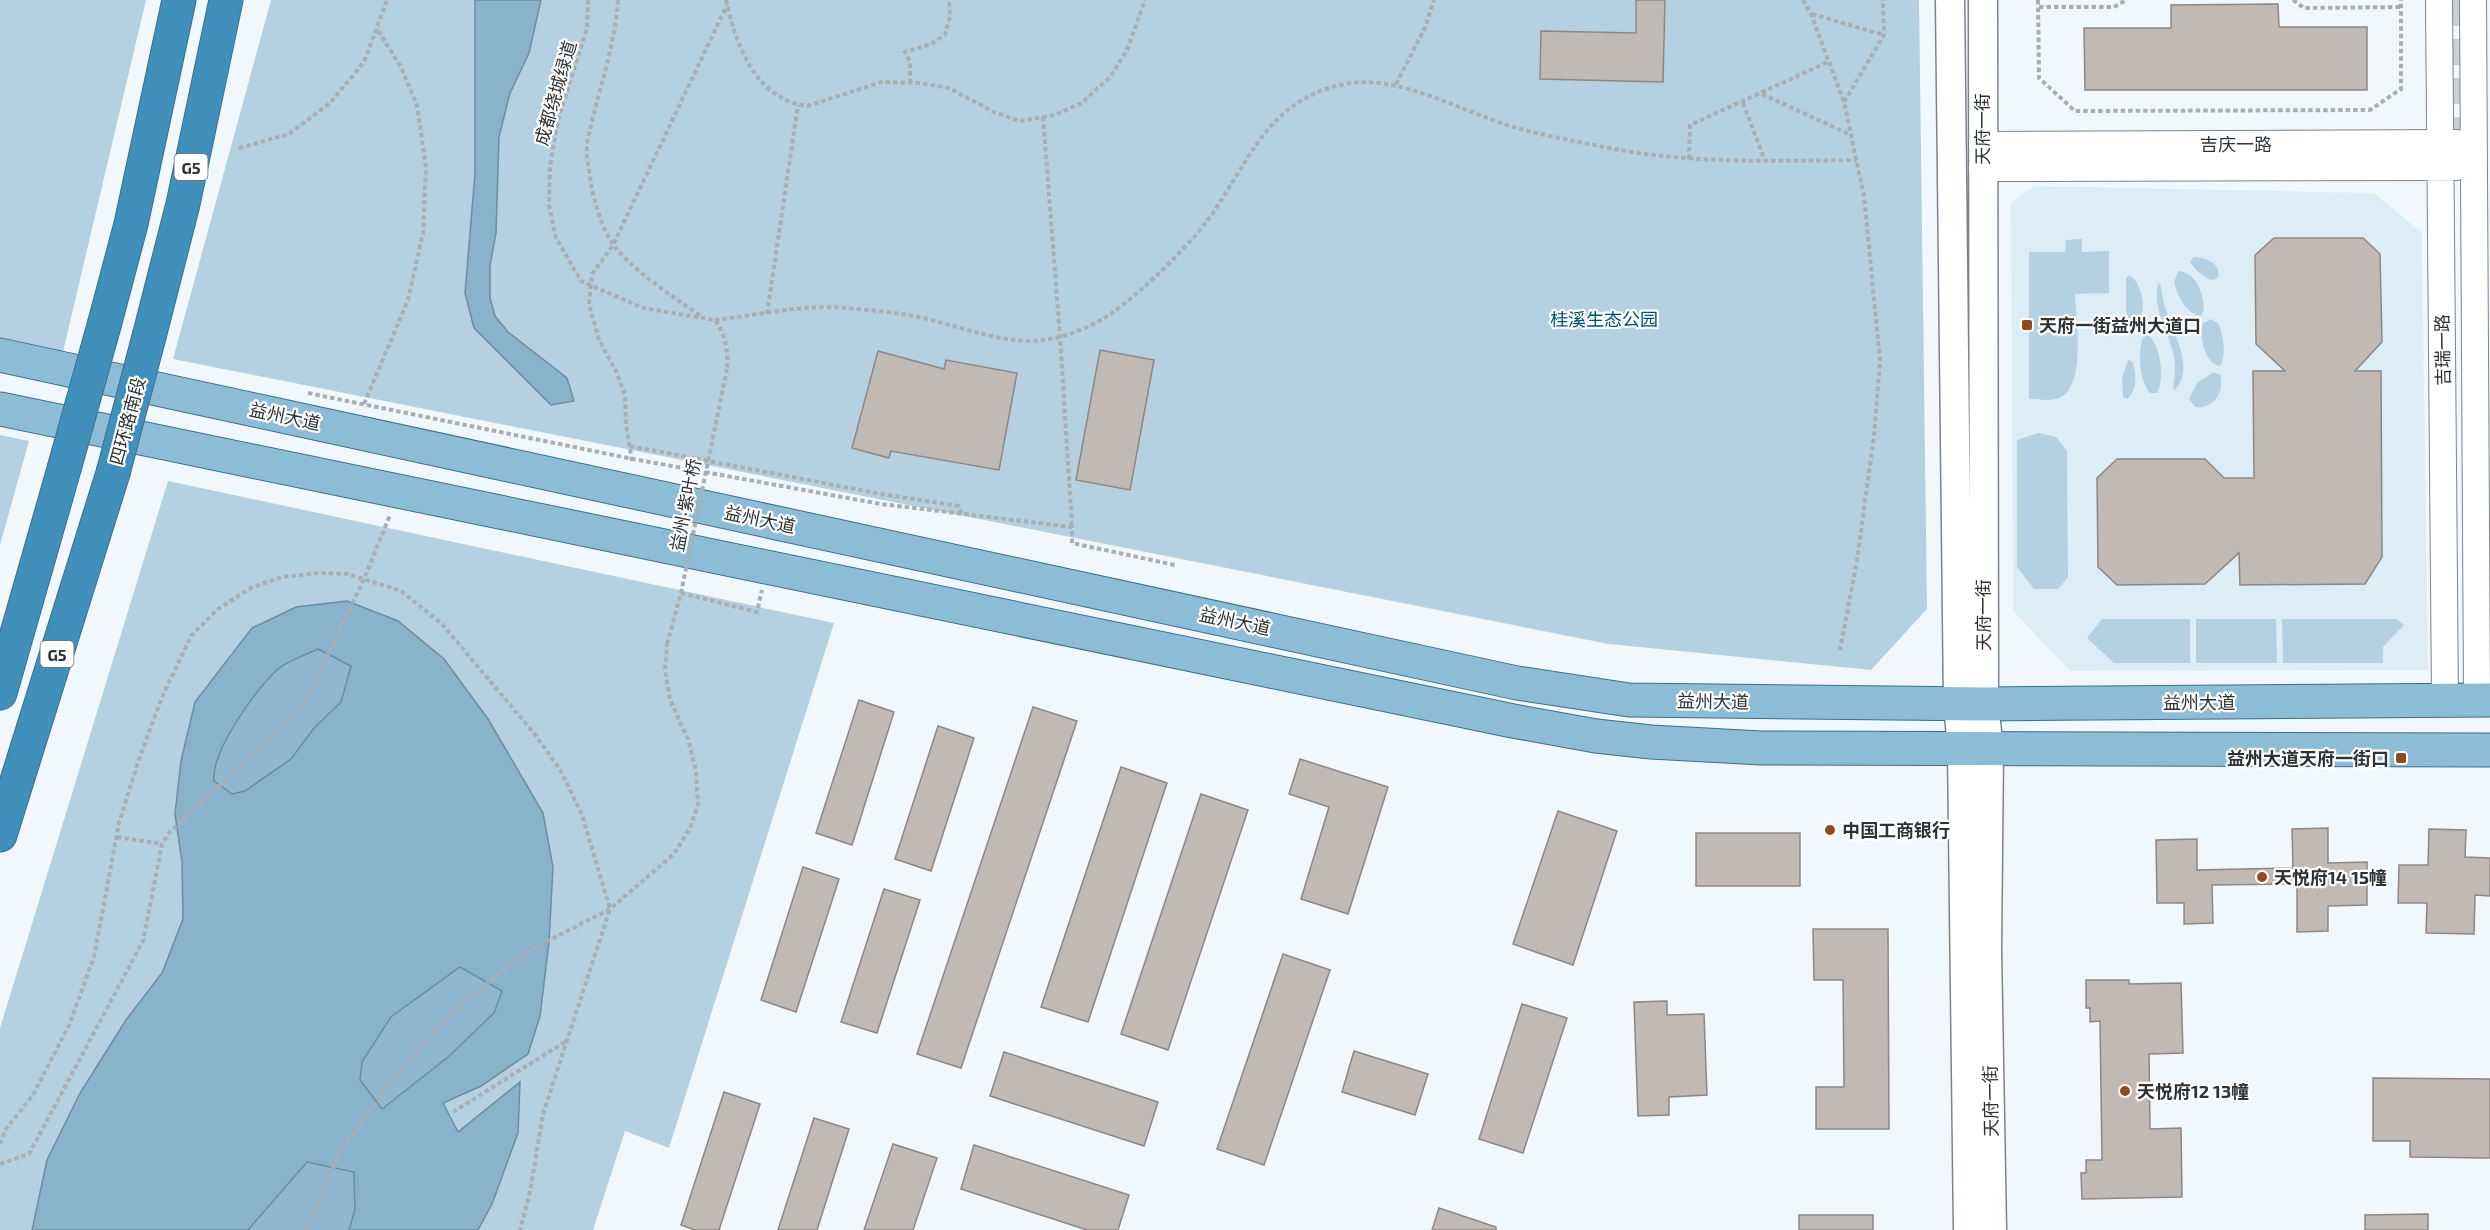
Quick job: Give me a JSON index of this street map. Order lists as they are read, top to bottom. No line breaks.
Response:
{"streets":{"highway":["G5","四环路南段"],"main road":["天府一街","益州大道"],"street":["吉庆一路","吉瑞一路"],"path":["成都绕城绿道","益州·紫叶桥"]},"crossings":[["成都绕城绿道","益州·紫叶桥"],["天府一街","吉庆一路"],["天府一街","益州大道"],["吉庆一路","吉瑞一路"],["吉瑞一路","益州大道"]],"parks":["桂溪生态公园"],"places":{"transit":["天府一街益州大道口","益州大道天府一街口"],"other":["中国工商银行","天悦府14 15幢","天悦府12 13幢"]}}
